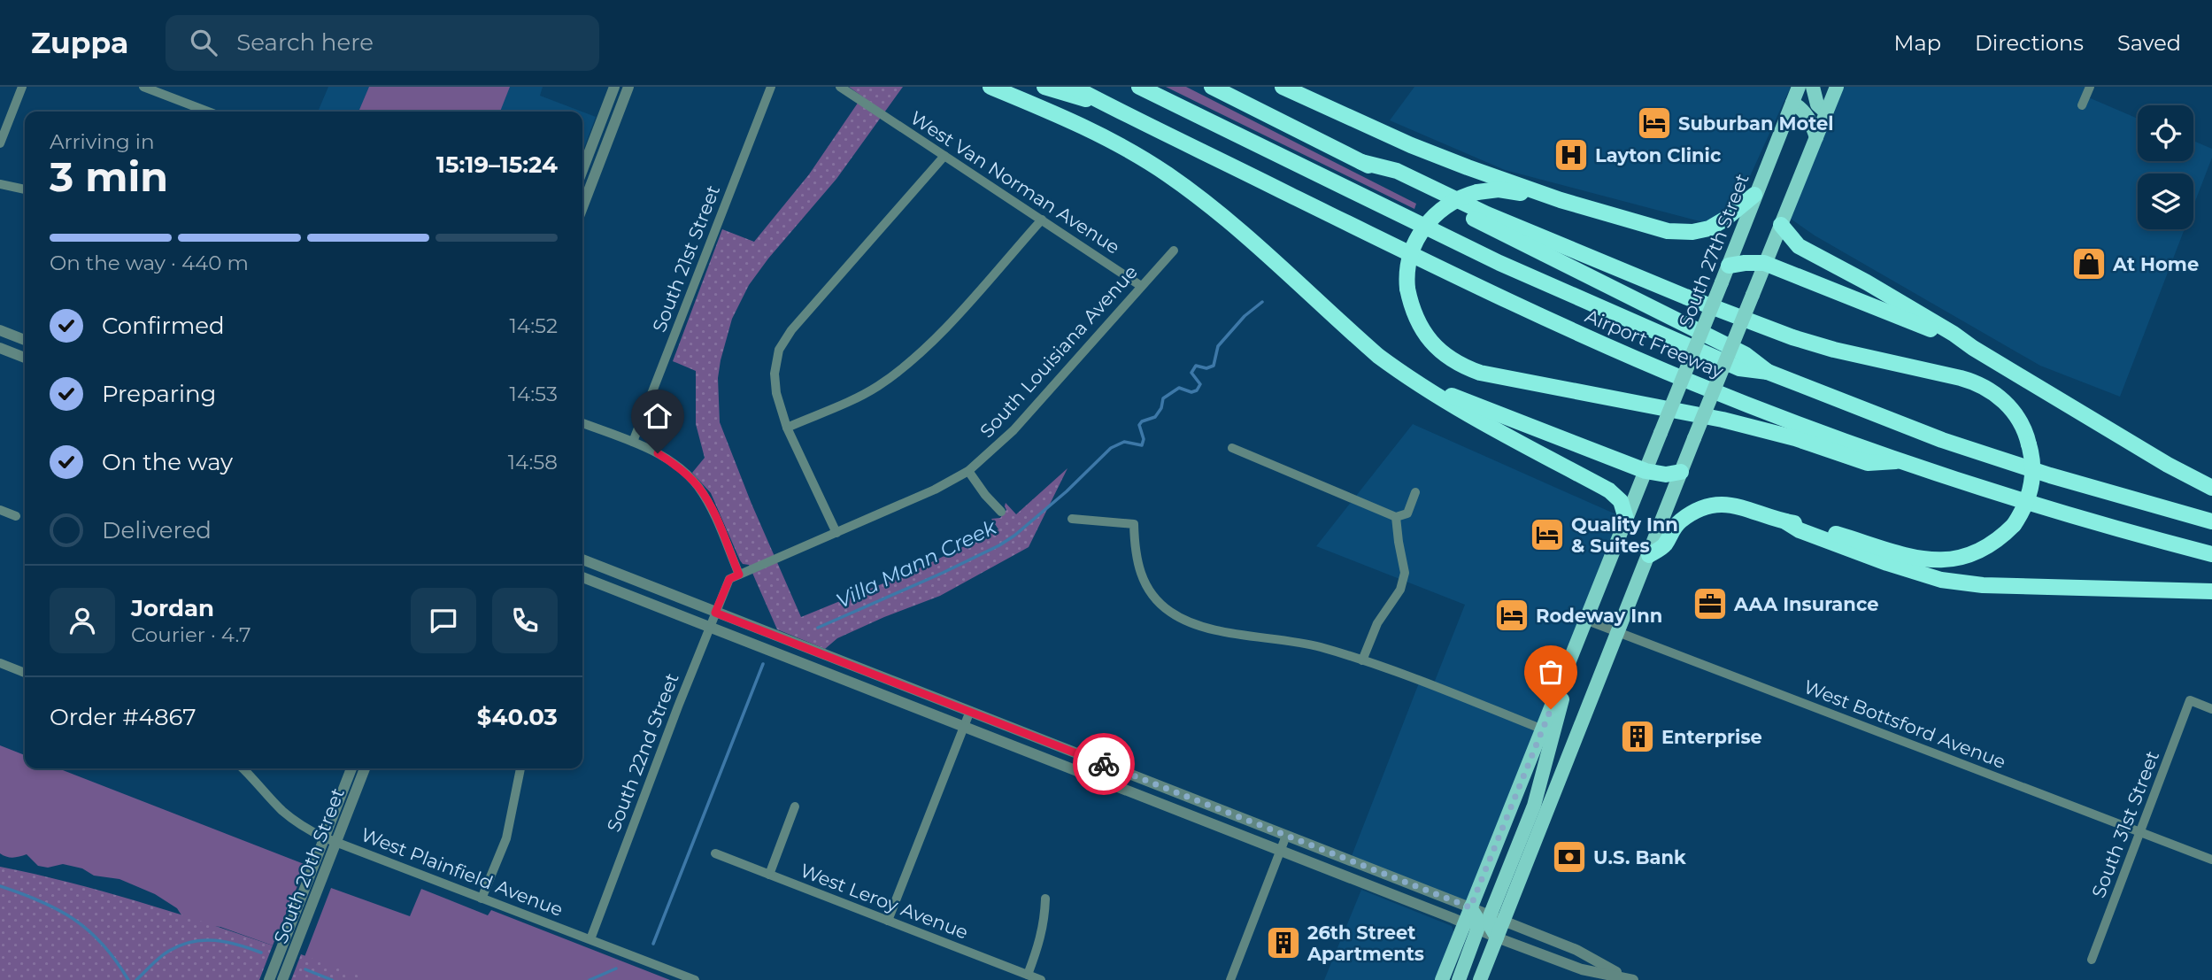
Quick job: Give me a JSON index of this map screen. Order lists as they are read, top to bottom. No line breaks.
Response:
{"streets":{"highway":["Airport Freeway"],"main road":["South 27th Street"],"street":["West Van Norman Avenue","South 21st Street","South Louisiana Avenue","West Bottsford Avenue","South 22nd Street","South 31st Street","South 20th Street","West Plainfield Avenue","West Leroy Avenue"]},"crossings":[["West Van Norman Avenue","South Louisiana Avenue"],["South 27th Street","West Bottsford Avenue"],["South Louisiana Avenue","South 22nd Street"],["West Bottsford Avenue","South 31st Street"],["South 22nd Street","West Plainfield Avenue"],["South 20th Street","West Plainfield Avenue"]],"water":["Villa Mann Creek"],"places":{"hotel":["Suburban Motel","Quality Inn & Suites","Rodeway Inn"],"hospital":["Layton Clinic"],"shop":["At Home"],"office":["AAA Insurance"],"building":["Enterprise","26th Street Apartments"],"bank":["U.S. Bank"]},"page":{"header":"Zuppa","search":"Search here","nav":["Map","Directions","Saved"],"heading":["3 min","Arriving in","15:19–15:24"],"panel":["Jordan","Courier · 4.7","Order #4867","$40.03"],"bar":"On the way · 440 m","list":[["Confirmed","14:52"],["Preparing","14:53"],["On the way","14:58"],"Delivered"]}}
